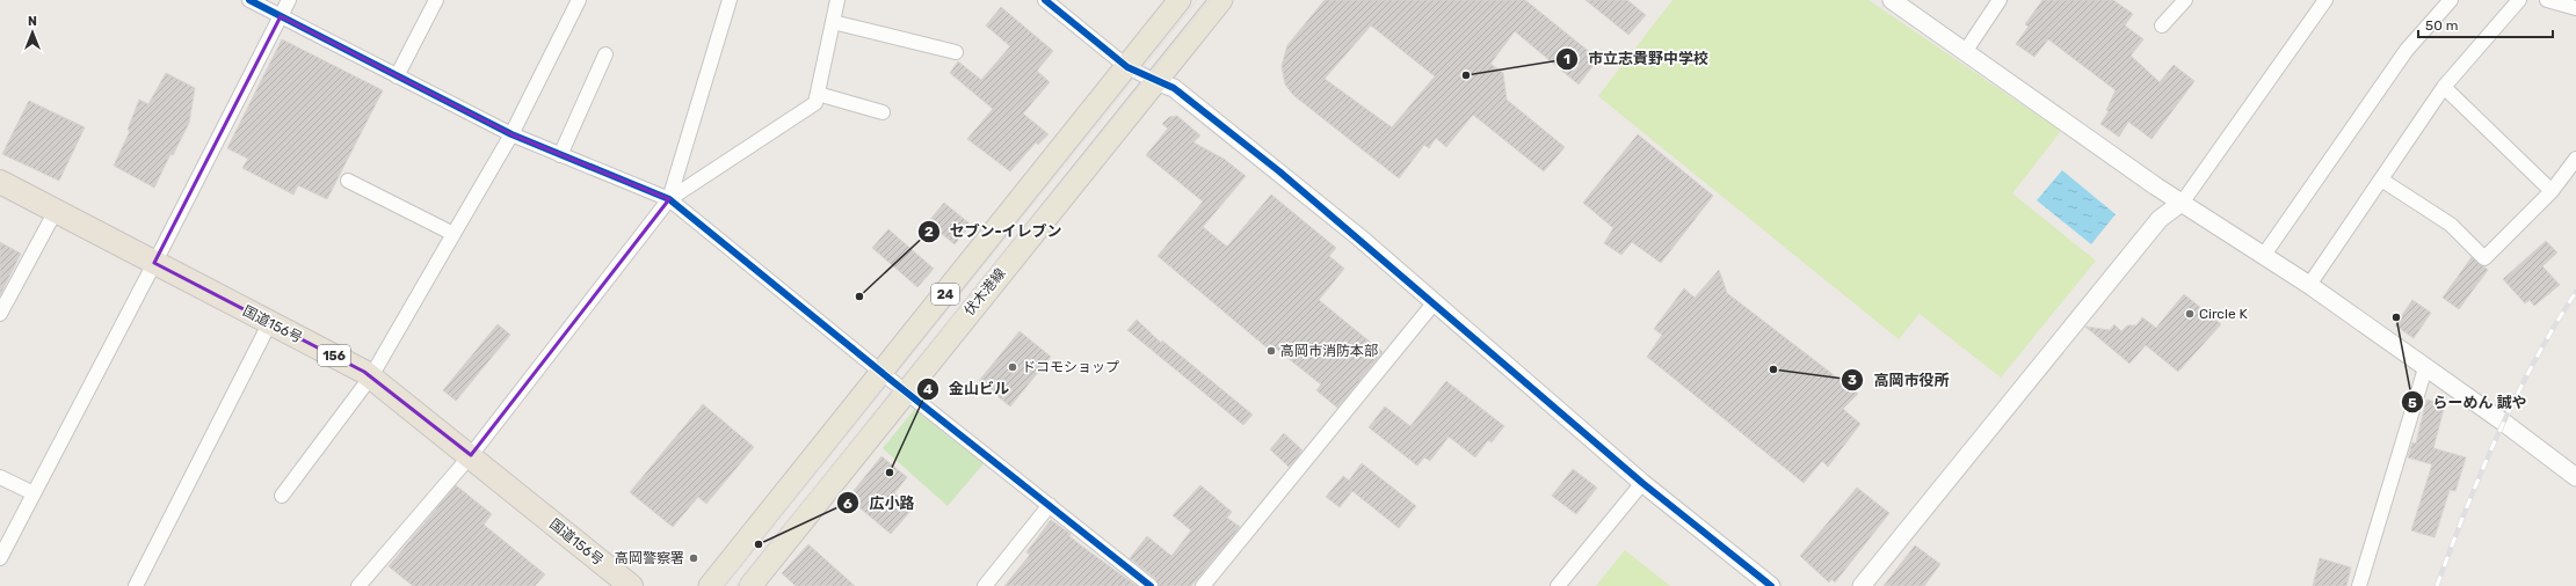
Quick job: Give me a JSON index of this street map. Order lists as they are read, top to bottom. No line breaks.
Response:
{"streets":{"highway":["国道156号","156"],"main road":["伏木港線","24"]},"places":["市立志貴野中学校","セブン-イレブン","Circle K","らーめん 誠や","高岡市消防本部","ドコモショップ","高岡市役所","金山ビル","広小路","高岡警察署"],"scale_bar":"50 m","north":"top"}
